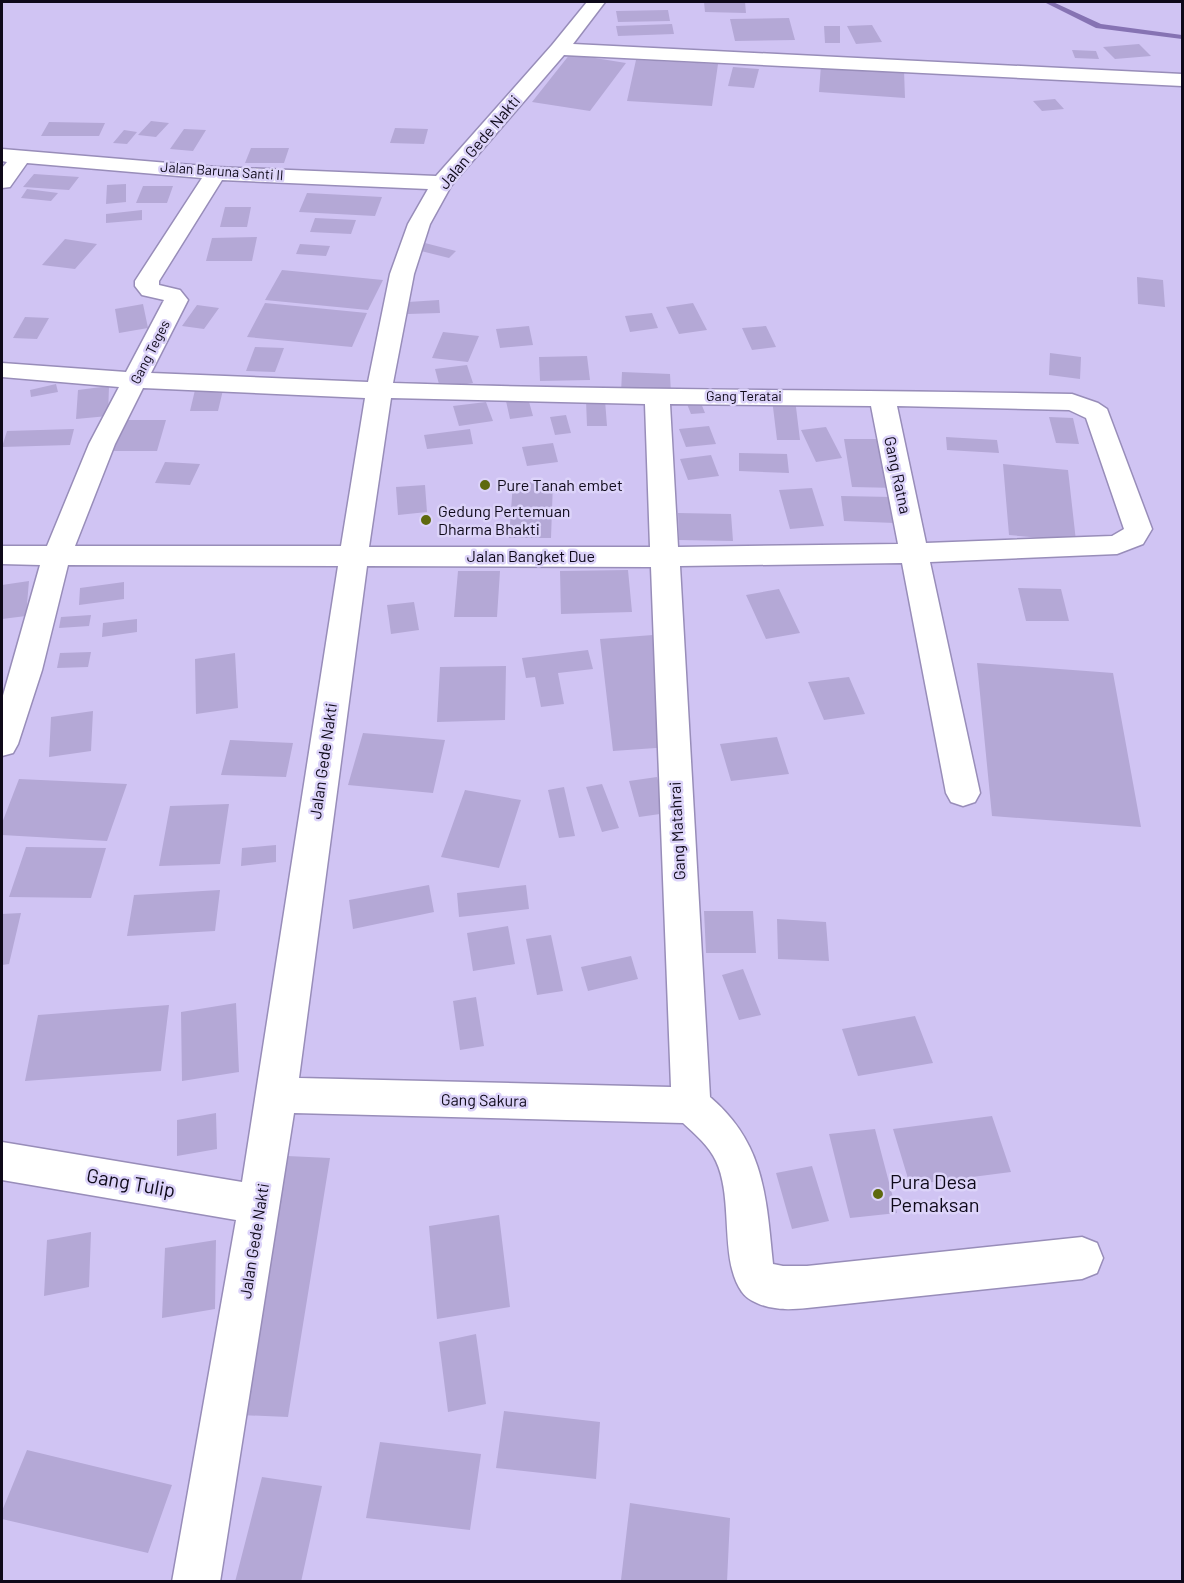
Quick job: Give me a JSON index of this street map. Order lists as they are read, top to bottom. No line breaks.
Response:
{"streets":{"street":["Jalan Gede Nakti","Jalan Baruna Santi II","Gang Teges","Gang Teratai","Gang Ratna","Jalan Bangket Due","Gang Matahrai","Gang Sakura","Gang Tulip"]},"crossings":[["Jalan Gede Nakti","Jalan Baruna Santi II"],["Jalan Gede Nakti","Gang Teratai"],["Jalan Gede Nakti","Jalan Bangket Due"],["Jalan Gede Nakti","Gang Sakura"],["Jalan Gede Nakti","Gang Tulip"],["Jalan Baruna Santi II","Gang Teges"],["Gang Teges","Gang Teratai"],["Gang Teges","Jalan Bangket Due"],["Gang Teratai","Gang Ratna"],["Gang Teratai","Jalan Bangket Due"],["Gang Teratai","Gang Matahrai"],["Gang Ratna","Jalan Bangket Due"],["Jalan Bangket Due","Gang Matahrai"],["Gang Matahrai","Gang Sakura"]],"places":["Pure Tanah embet","Gedung Pertemuan Dharma Bhakti","Pura Desa Pemaksan"]}
